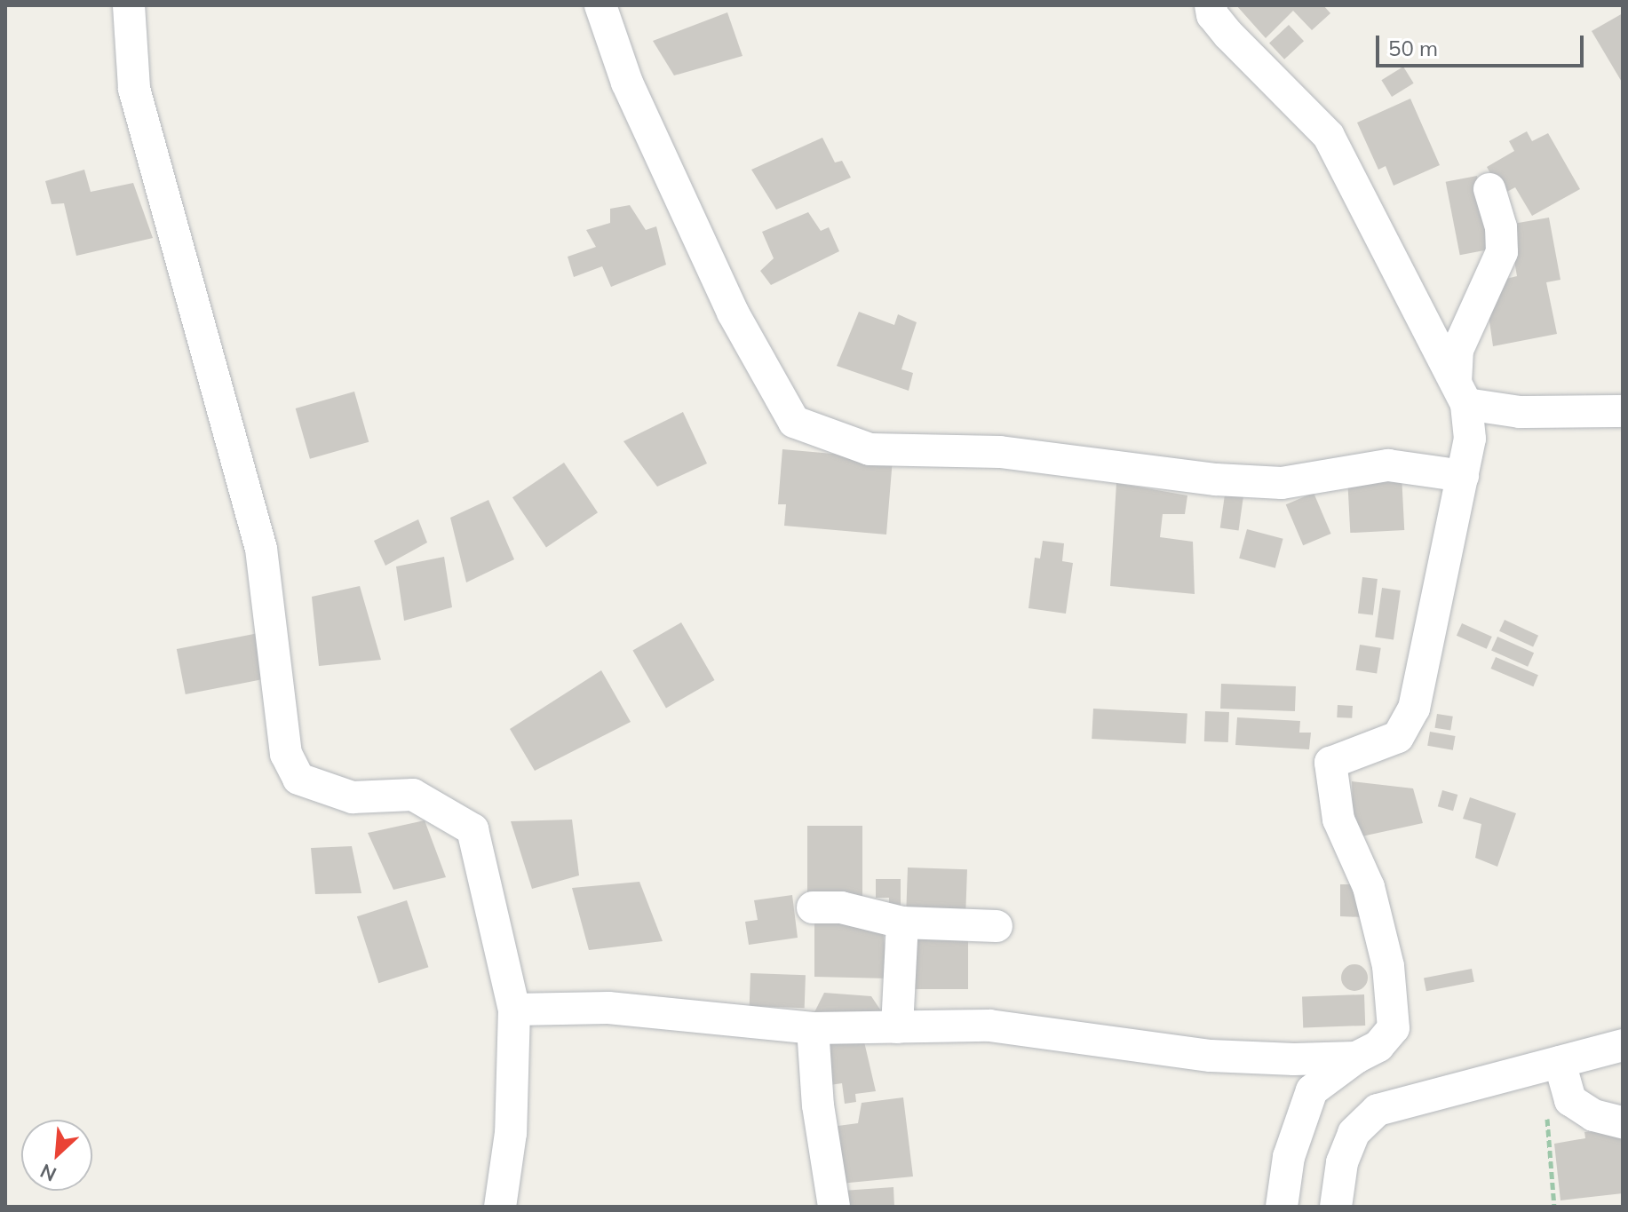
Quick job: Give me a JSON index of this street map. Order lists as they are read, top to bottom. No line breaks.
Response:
{"scale_bar":"50 m","north":"bottom left"}
